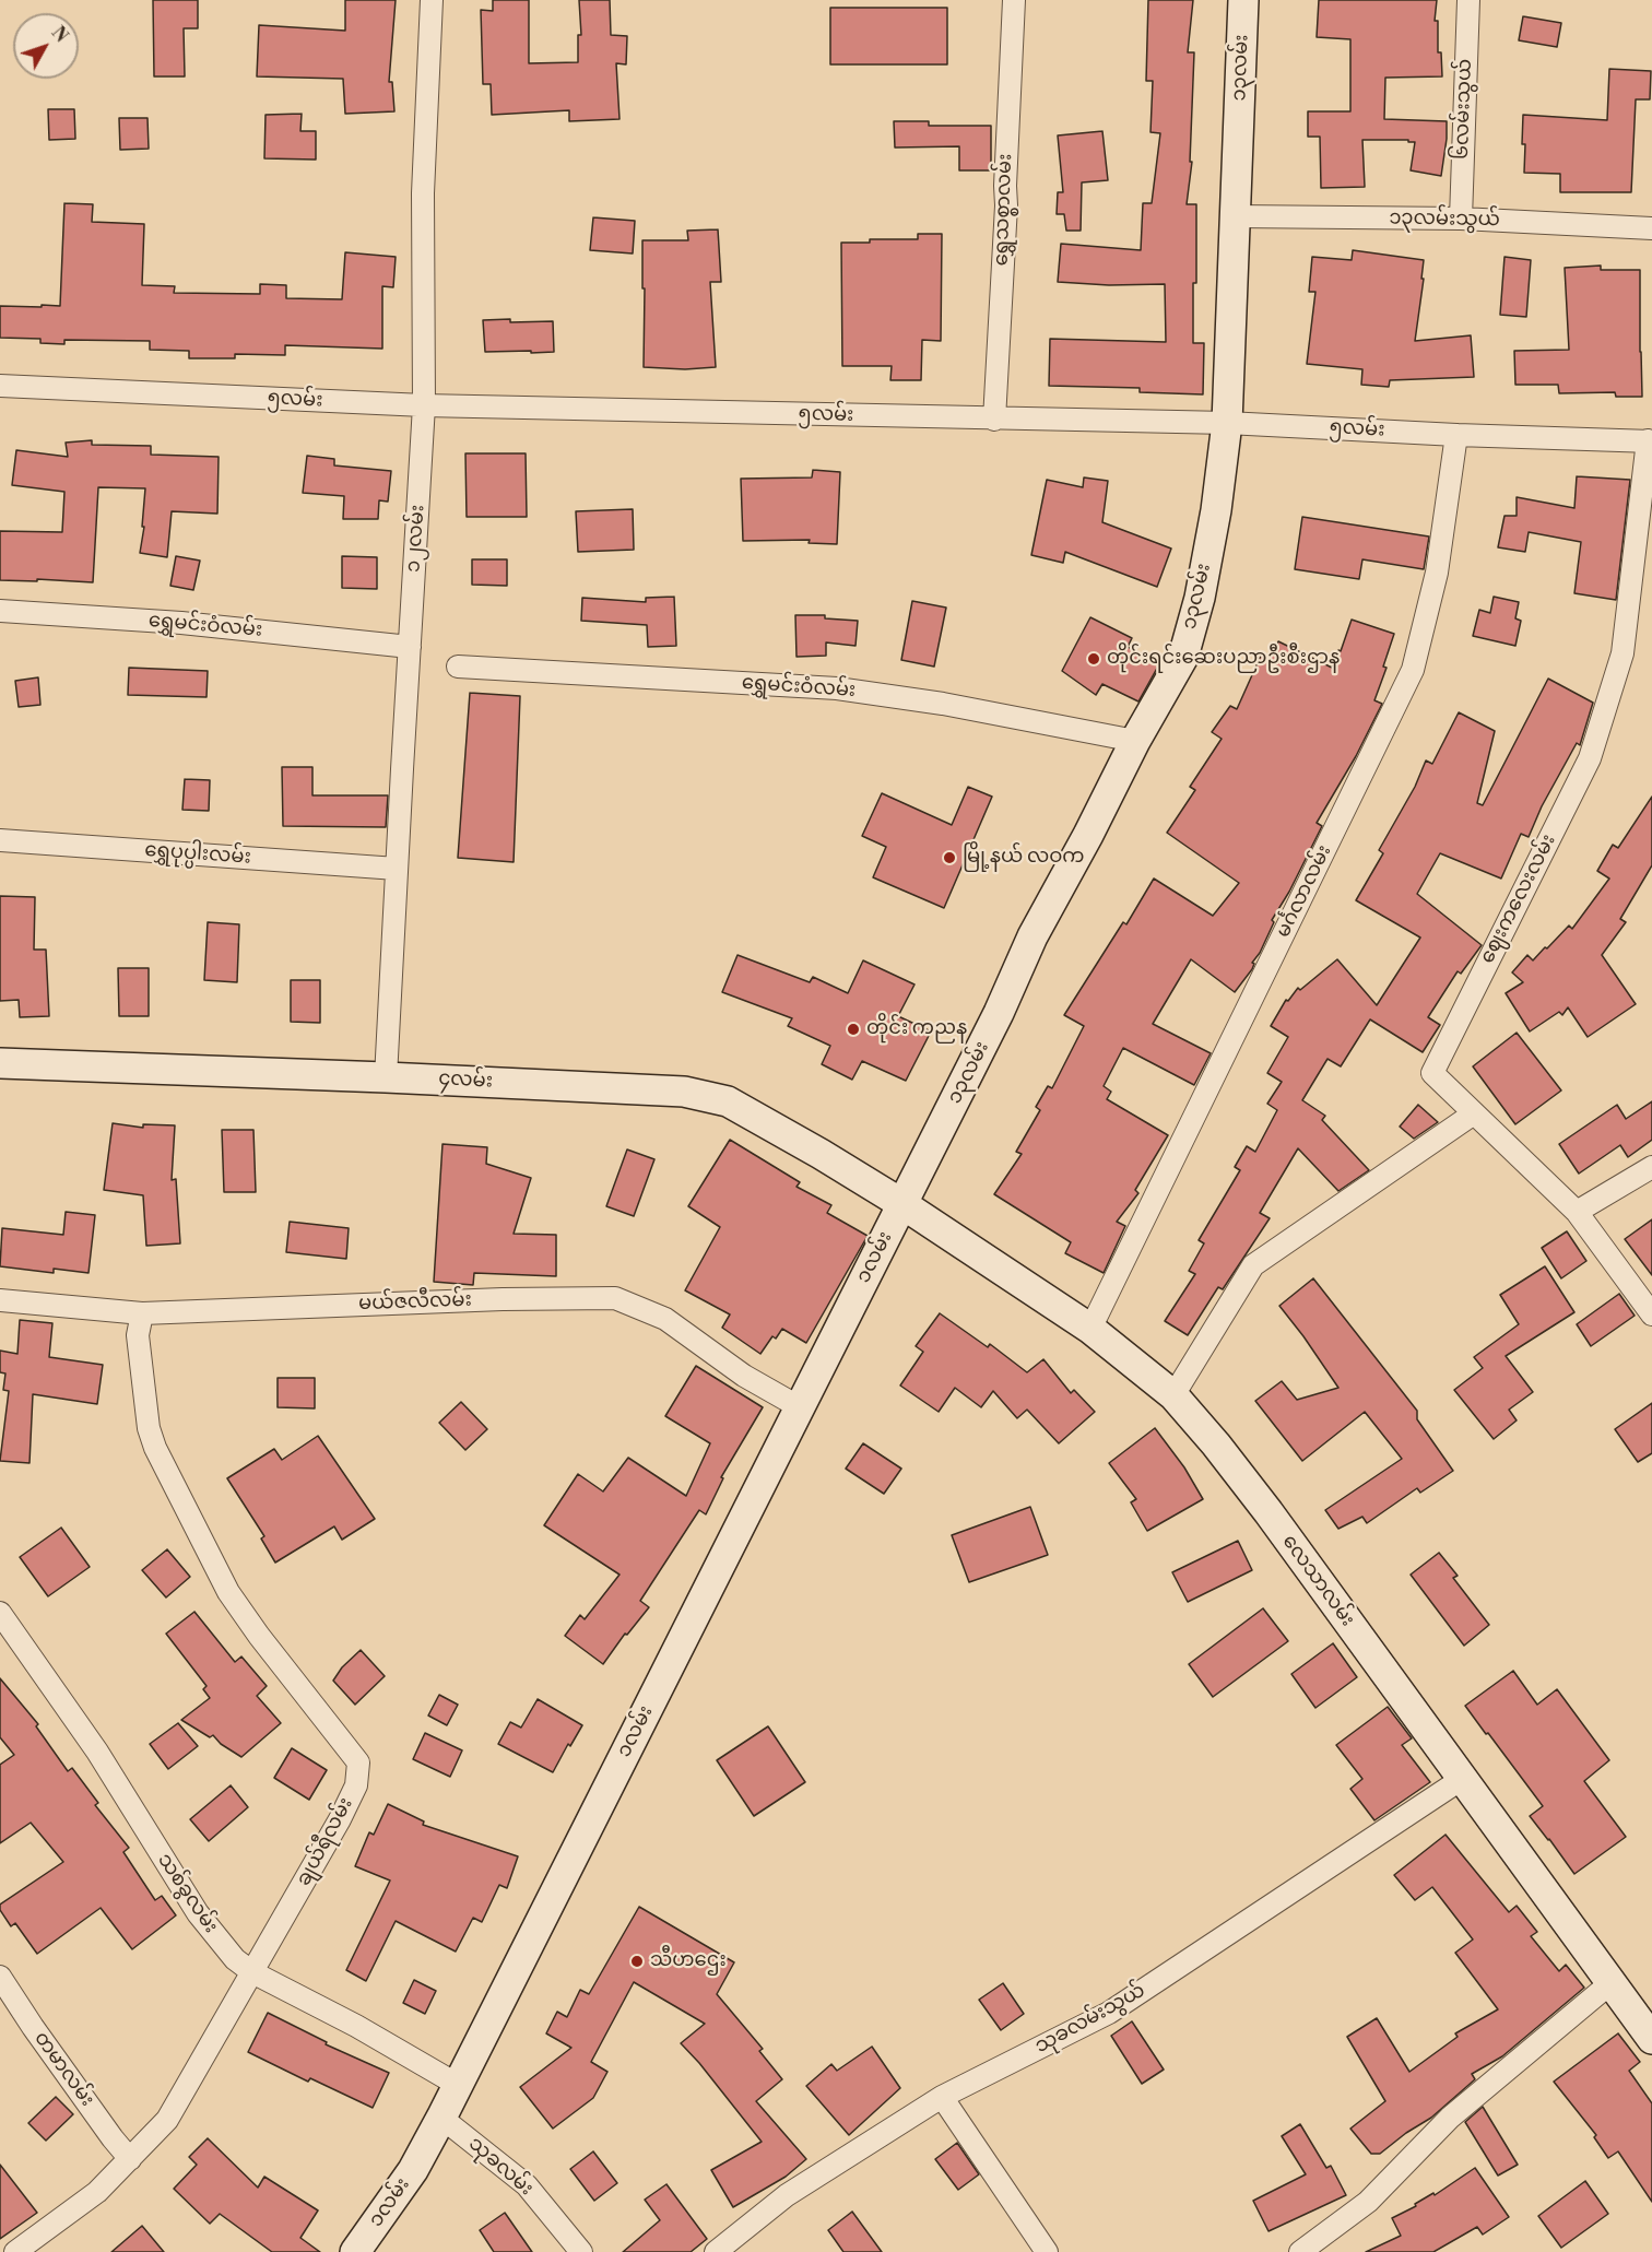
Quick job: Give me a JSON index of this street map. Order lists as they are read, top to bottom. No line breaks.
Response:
{"streets":{"street":["၁၃လမ်း","၆လမ်းသွယ်","ရွှေသစ္စာလမ်း","၁၃လမ်းသွယ်","၅လမ်း","၁၂လမ်း","ရွှေမင်းဝံလမ်း","ရွှေပုပ္ပါးလမ်း","မင်္ဂလာလမ်း","ဈေးကလေးလမ်း","၄လမ်း","၁လမ်း","မယ်ဇလီလမ်း","လေသာလမ်း","ချယ်ရီလမ်း","သစ်ခွလမ်း","သုခလမ်းသွယ်","တမာလမ်း","သုခလမ်း"]},"crossings":[["၁၃လမ်း","၁၃လမ်းသွယ်"],["၁၃လမ်း","၅လမ်း"],["၁၃လမ်း","ရွှေမင်းဝံလမ်း"],["၁၃လမ်း","၄လမ်း"],["၁၃လမ်း","၁လမ်း"],["၁၃လမ်း","လေသာလမ်း"],["၆လမ်းသွယ်","၁၃လမ်းသွယ်"],["ရွှေသစ္စာလမ်း","၅လမ်း"],["၅လမ်း","၁၂လမ်း"],["၅လမ်း","မင်္ဂလာလမ်း"],["၅လမ်း","ဈေးကလေးလမ်း"],["၁၂လမ်း","ရွှေမင်းဝံလမ်း"],["၁၂လမ်း","ရွှေပုပ္ပါးလမ်း"],["၁၂လမ်း","၄လမ်း"],["မင်္ဂလာလမ်း","လေသာလမ်း"],["၄လမ်း","၁လမ်း"],["၄လမ်း","လေသာလမ်း"],["၁လမ်း","မယ်ဇလီလမ်း"],["၁လမ်း","လေသာလမ်း"],["၁လမ်း","သစ်ခွလမ်း"],["၁လမ်း","သုခလမ်း"],["မယ်ဇလီလမ်း","ချယ်ရီလမ်း"],["လေသာလမ်း","သုခလမ်းသွယ်"],["ချယ်ရီလမ်း","သစ်ခွလမ်း"],["ချယ်ရီလမ်း","တမာလမ်း"]],"places":["တိုင်းရင်းဆေးပညာဦးစီးဌာန","မြို့နယ် လဝက","တိုင်း ကညန","သီဟဌေး"],"north":"top right"}
